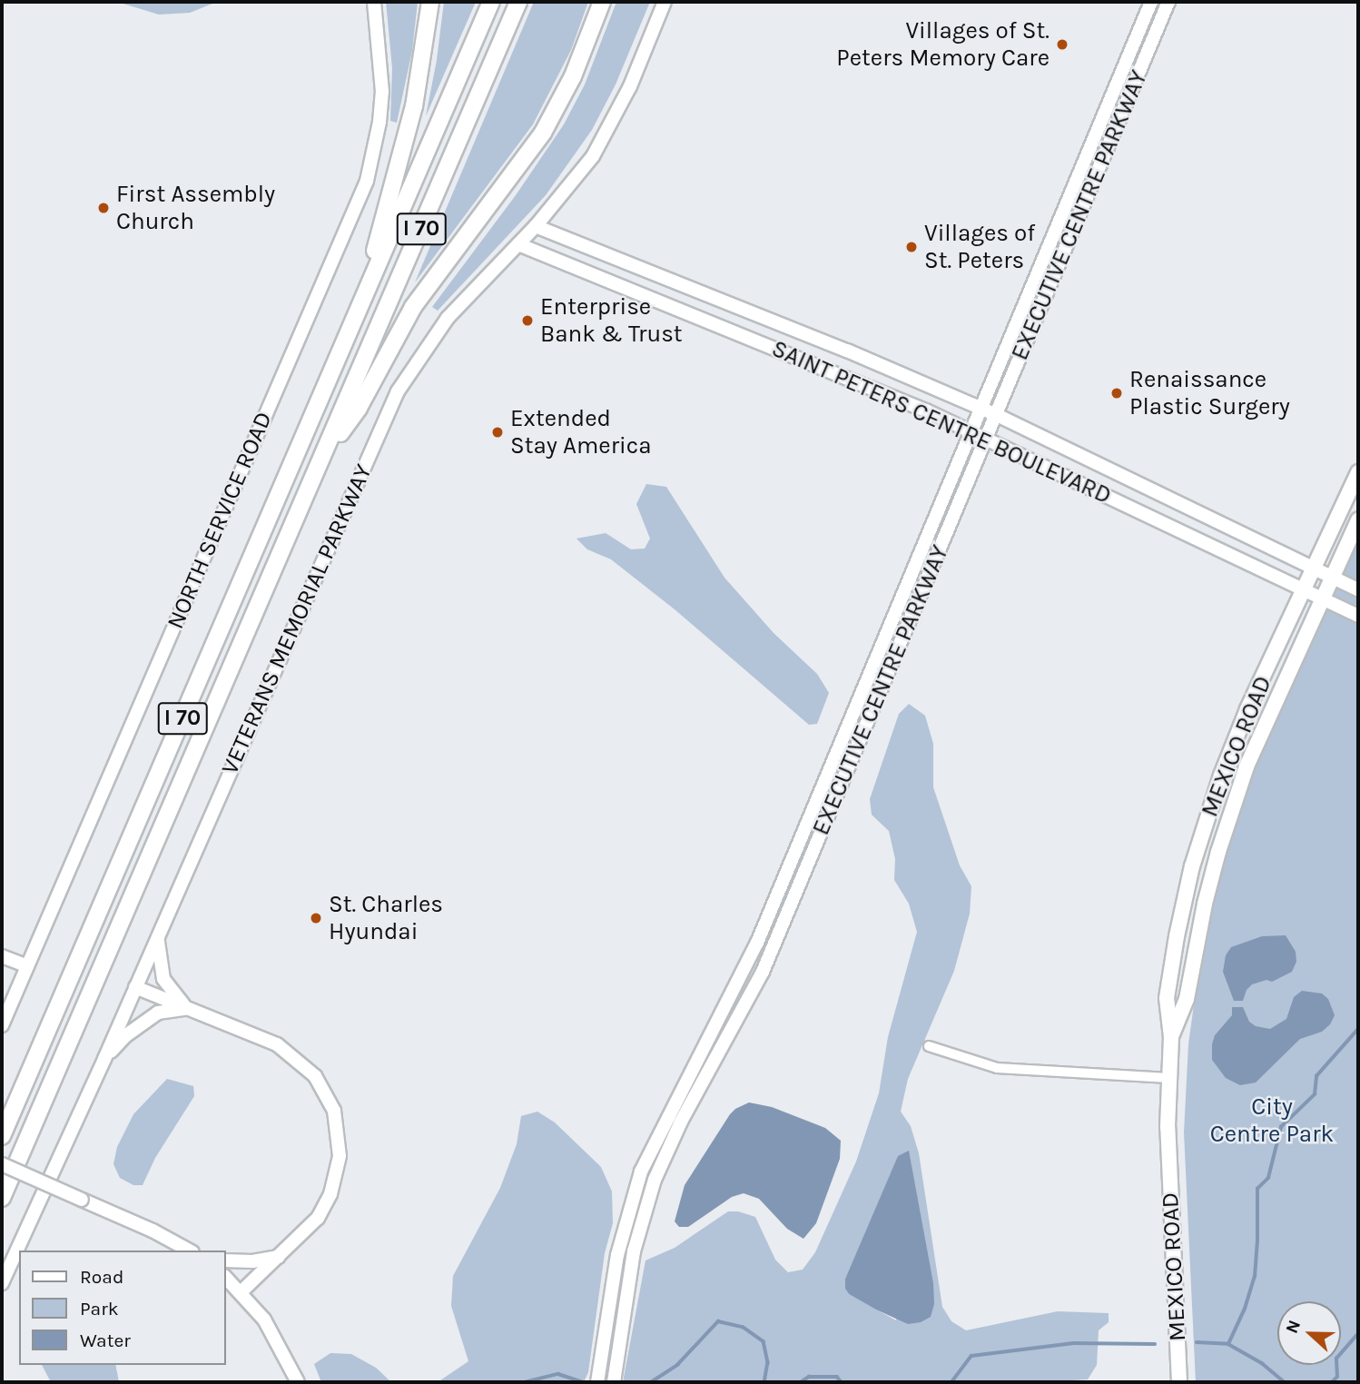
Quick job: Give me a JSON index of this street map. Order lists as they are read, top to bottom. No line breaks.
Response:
{"streets":{"highway":["I 70"],"main road":["MEXICO ROAD"],"street":["EXECUTIVE CENTRE PARKWAY","SAINT PETERS CENTRE BOULEVARD","NORTH SERVICE ROAD","VETERANS MEMORIAL PARKWAY"]},"crossings":[["EXECUTIVE CENTRE PARKWAY","SAINT PETERS CENTRE BOULEVARD"],["SAINT PETERS CENTRE BOULEVARD","VETERANS MEMORIAL PARKWAY"],["SAINT PETERS CENTRE BOULEVARD","MEXICO ROAD"]],"parks":["City Centre Park"],"places":["Villages of St. Peters Memory Care","First Assembly Church","Villages of St. Peters","Enterprise Bank & Trust","Renaissance Plastic Surgery","Extended Stay America","St. Charles Hyundai"],"legend":["Road","Park","Water"],"north":"left"}
